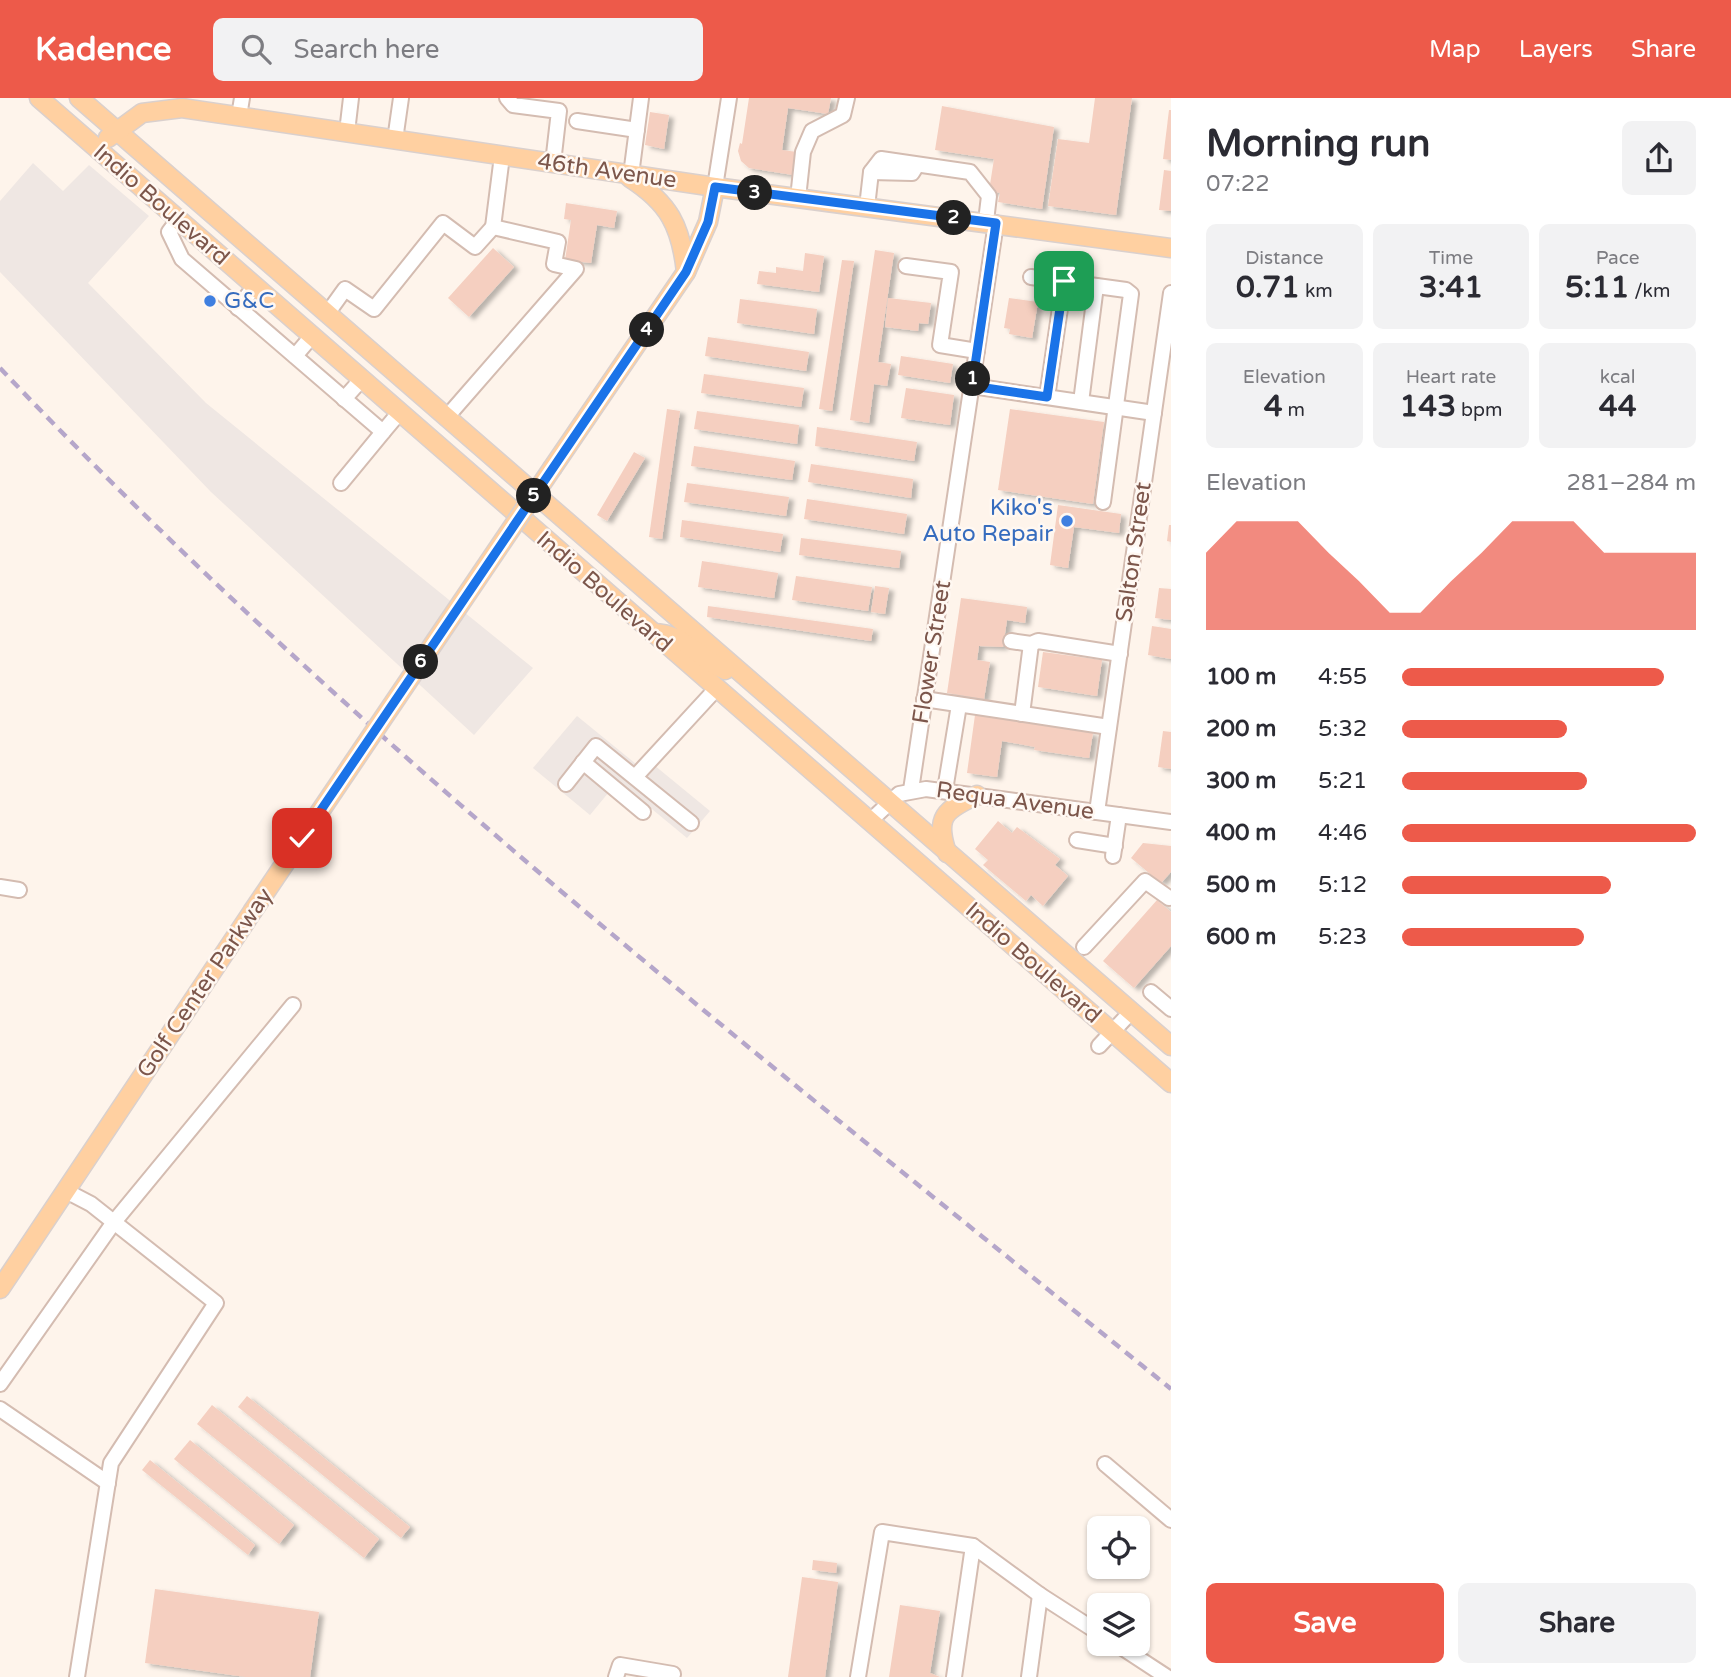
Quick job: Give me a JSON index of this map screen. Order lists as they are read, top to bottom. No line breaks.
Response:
{"streets":{"main road":["46th Avenue","Indio Boulevard","Golf Center Parkway"],"street":["Salton Street","Flower Street","Requa Avenue"]},"crossings":[["46th Avenue","Indio Boulevard"],["46th Avenue","Flower Street"],["46th Avenue","Golf Center Parkway"],["Indio Boulevard","Requa Avenue"],["Salton Street","Requa Avenue"],["Flower Street","Requa Avenue"]],"places":["G&C","Kiko's Auto Repair"],"page":{"header":"Kadence","search":"Search here","nav":["Map","Layers","Share"],"heading":["Morning run","07:22"],"pins":["3","2","4","1","5","6"],"stats":[["Distance","0.71 km"],["Time","3:41"],["Pace","5:11 /km"],["Elevation","4 m"],["Heart rate","143 bpm"],["kcal","44"]],"chart":["Elevation","281–284 m"],"list":[{"name":"100 m","note":"4:55"},{"name":"200 m","note":"5:32"},{"name":"300 m","note":"5:21"},{"name":"400 m","note":"4:46"},{"name":"500 m","note":"5:12"},{"name":"600 m","note":"5:23"}],"buttons":["Save","Share"]}}
